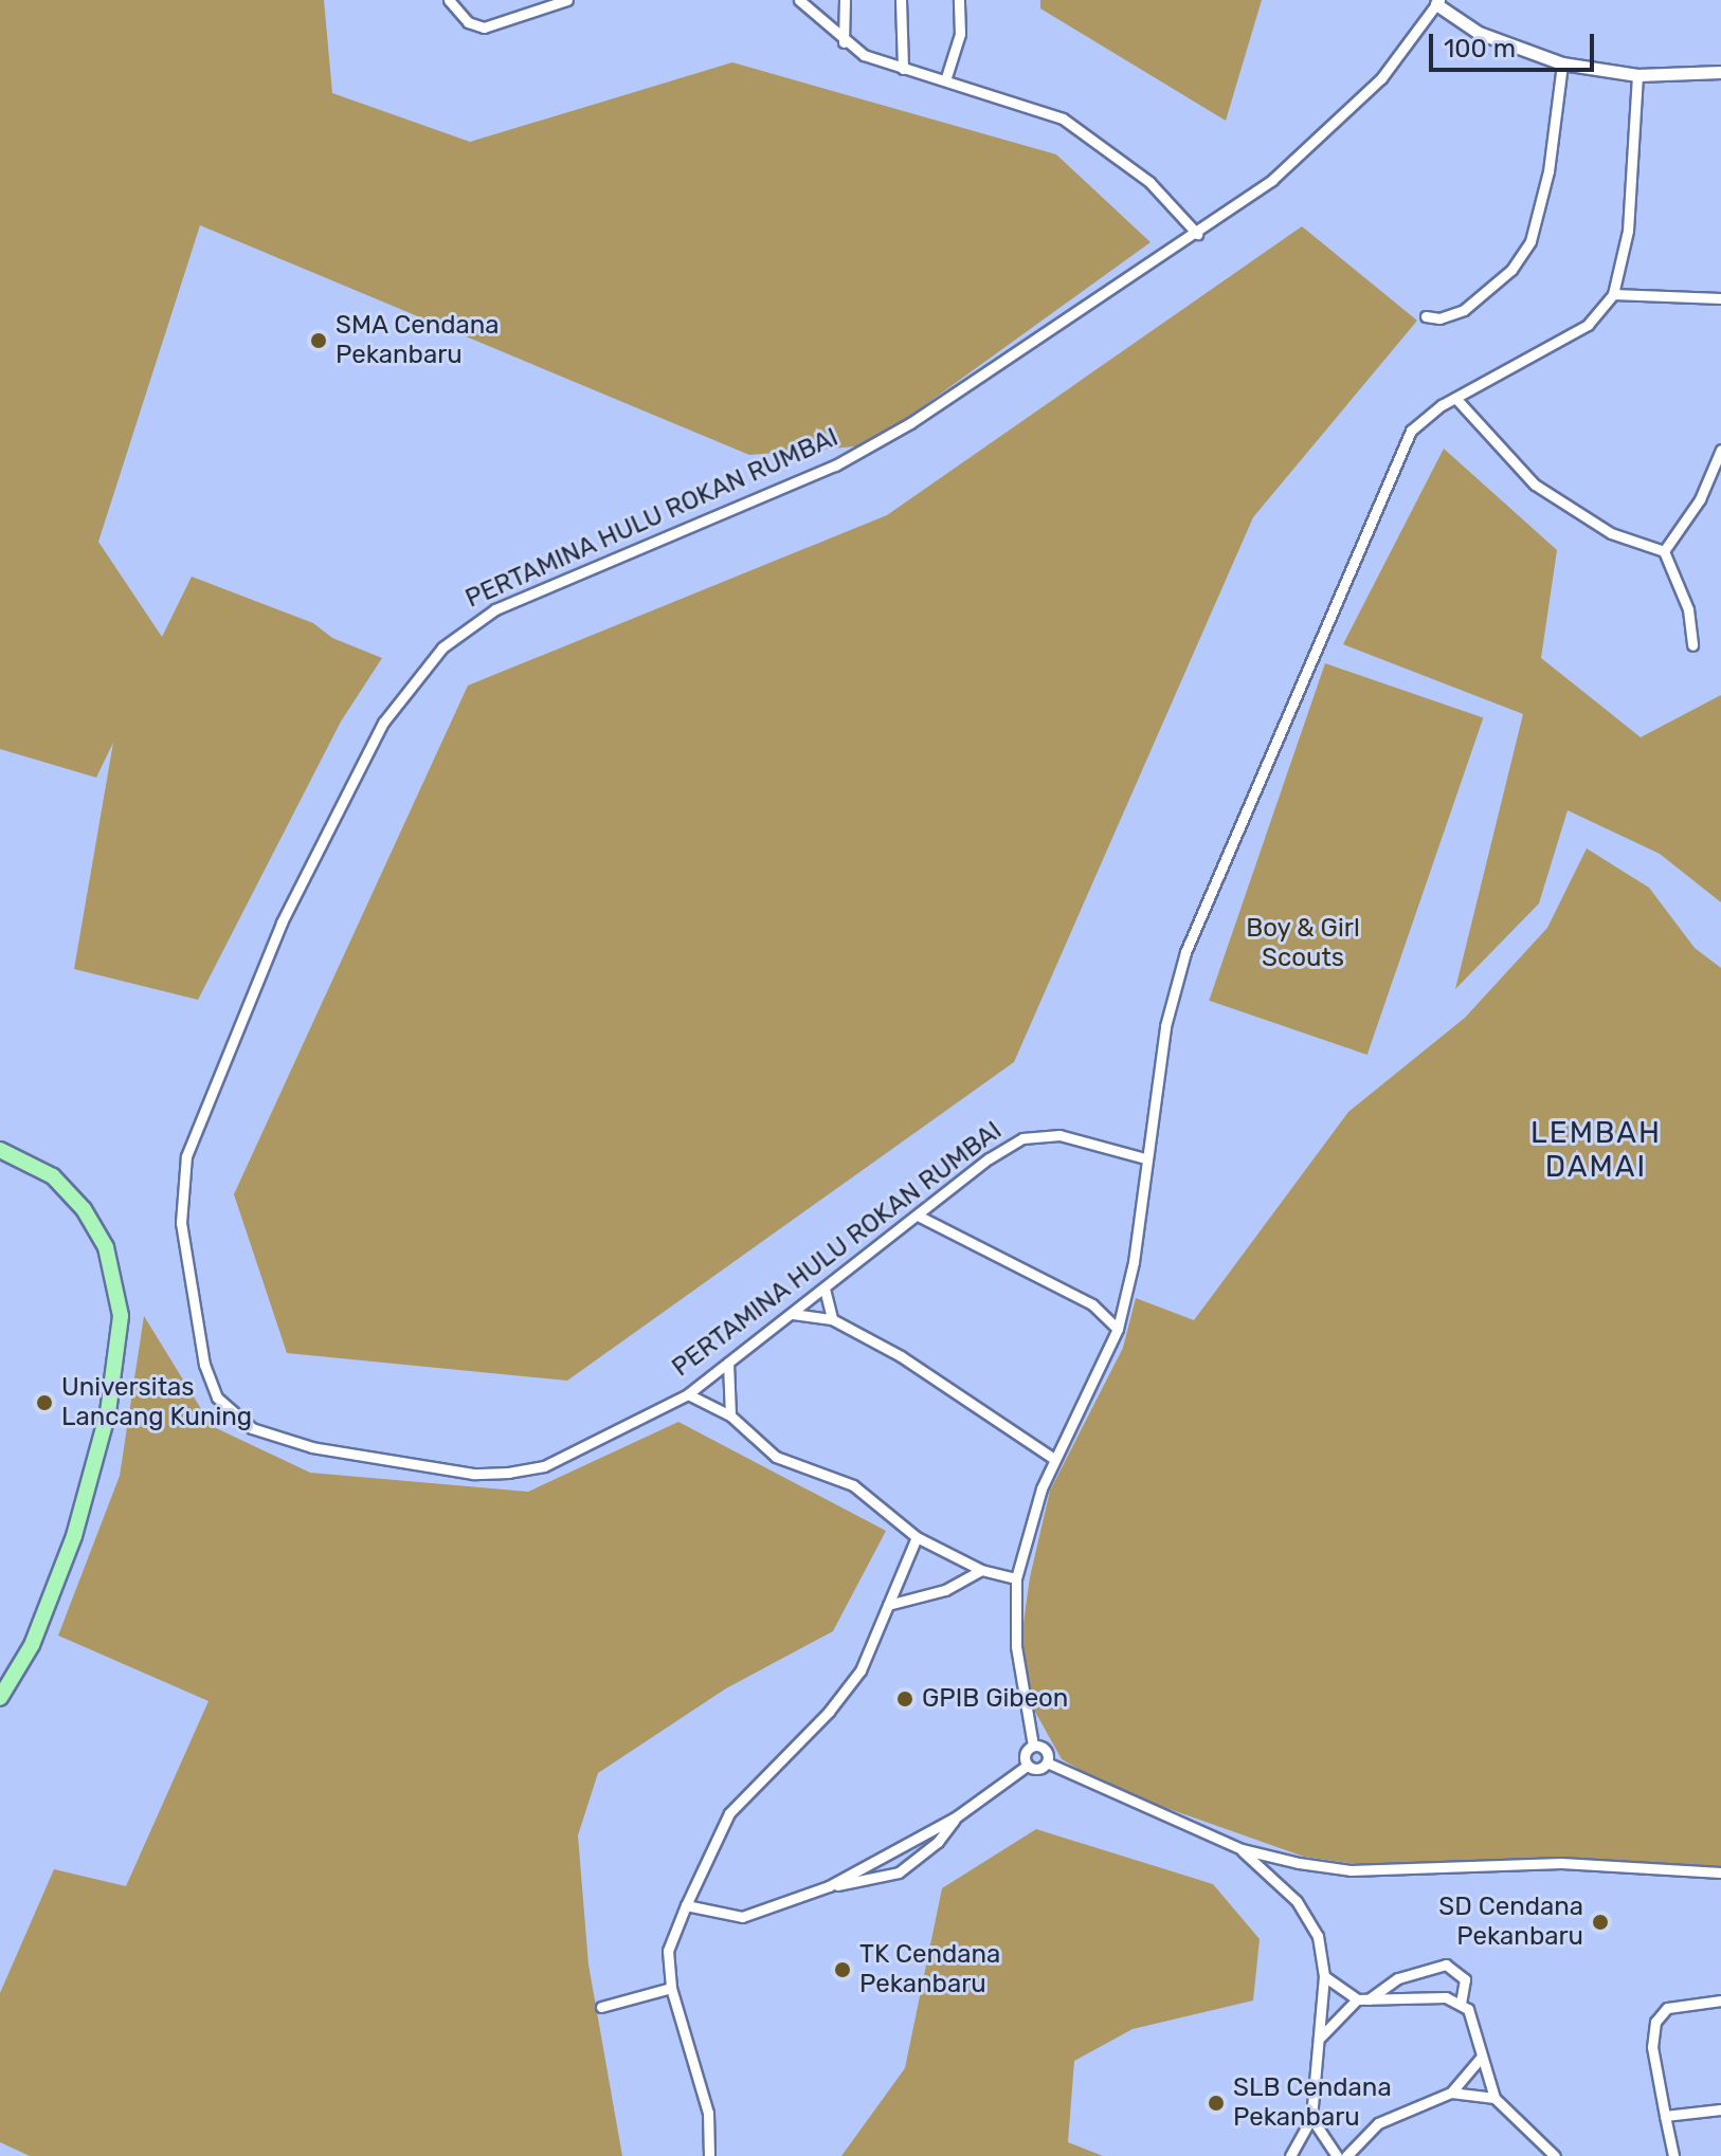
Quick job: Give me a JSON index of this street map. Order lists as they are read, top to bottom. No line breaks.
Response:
{"streets":{"street":["PERTAMINA HULU ROKAN RUMBAI"]},"districts":["LEMBAH DAMAI"],"parks":["Boy & Girl Scouts"],"places":["SMA Cendana Pekanbaru","Universitas Lancang Kuning","GPIB Gibeon","SD Cendana Pekanbaru","TK Cendana Pekanbaru","SLB Cendana Pekanbaru"],"scale_bar":"100 m"}
